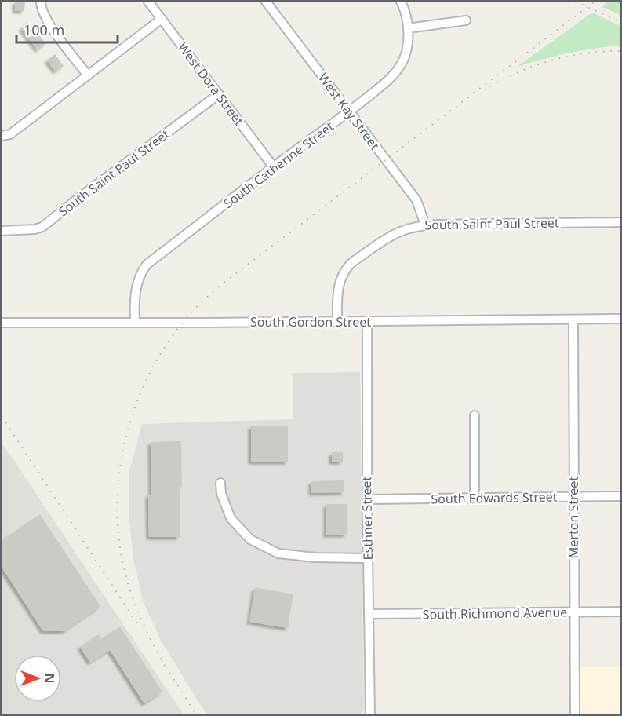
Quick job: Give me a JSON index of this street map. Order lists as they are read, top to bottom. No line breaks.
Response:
{"streets":{"street":["West Dora Street","West Kay Street","South Catherine Street","South Saint Paul Street","South Gordon Street","South Edwards Street","Merton Street","Esthner Street","South Richmond Avenue"]},"crossings":[["West Dora Street","South Catherine Street"],["West Dora Street","South Saint Paul Street"],["West Kay Street","South Catherine Street"],["West Kay Street","South Saint Paul Street"],["South Catherine Street","South Gordon Street"],["South Saint Paul Street","South Gordon Street"],["South Gordon Street","Merton Street"],["South Gordon Street","Esthner Street"],["South Edwards Street","Merton Street"],["South Edwards Street","Esthner Street"],["Merton Street","South Richmond Avenue"],["Esthner Street","South Richmond Avenue"]],"scale_bar":"100 m","north":"right"}
